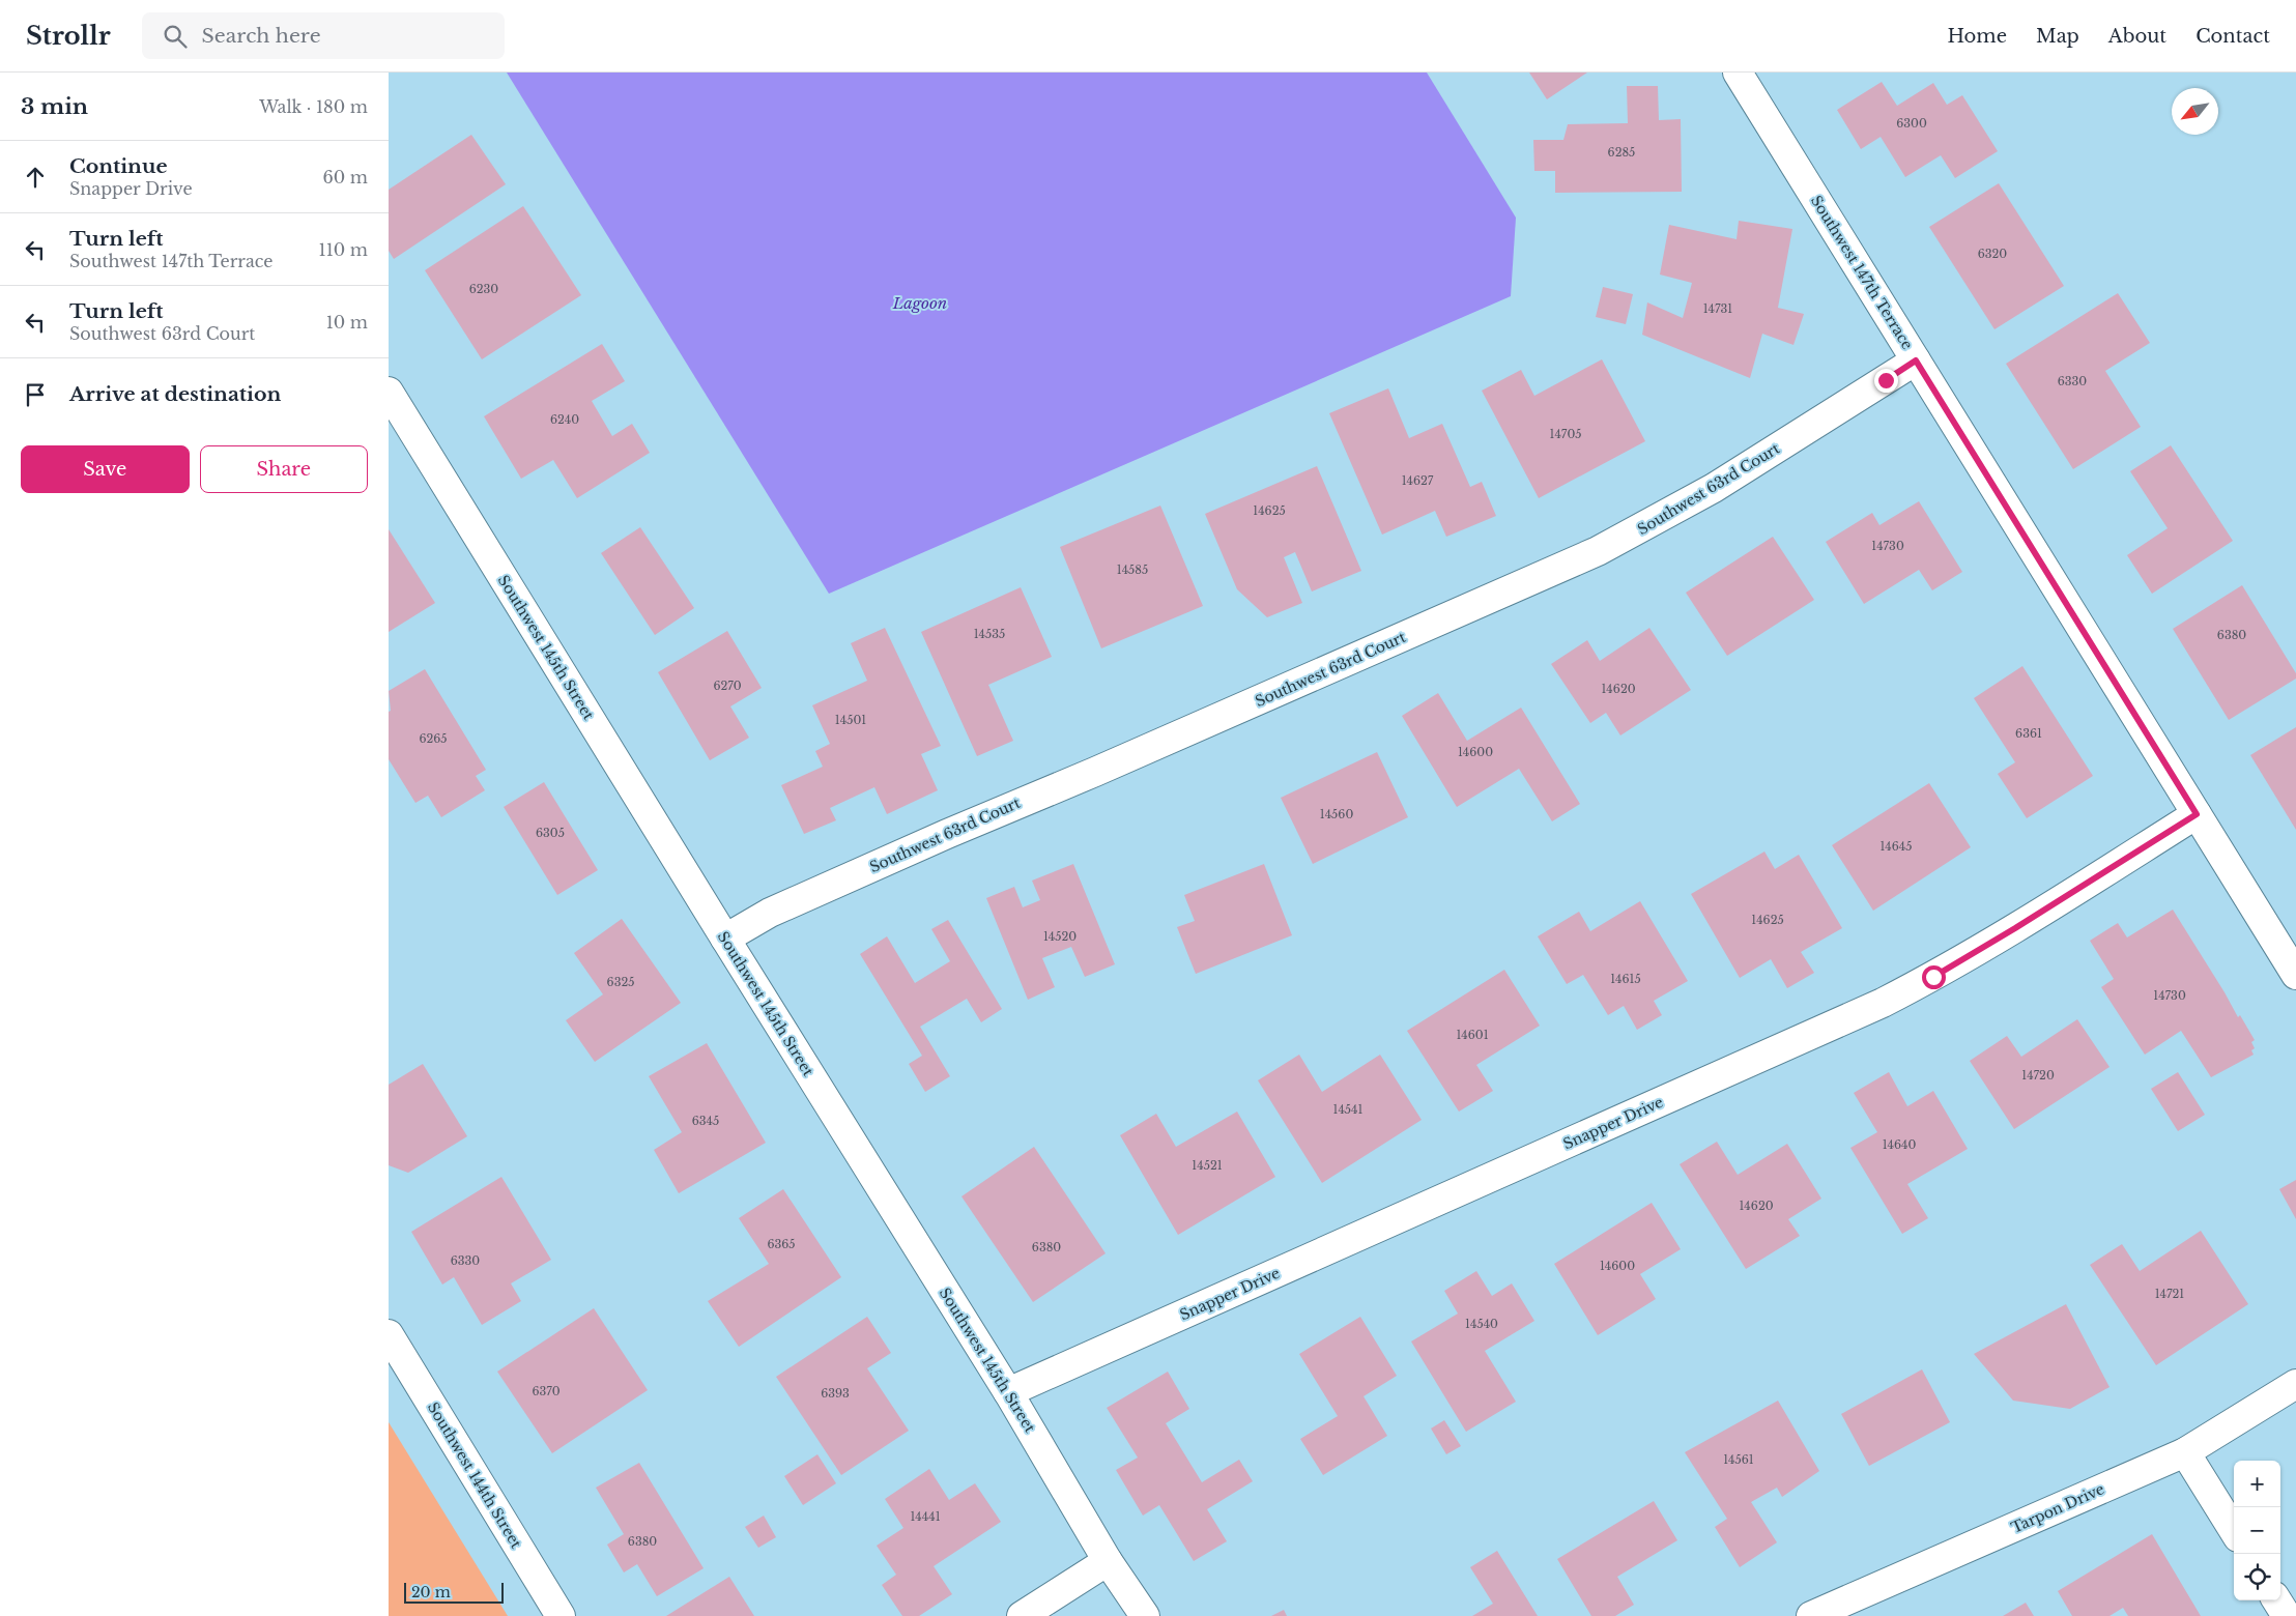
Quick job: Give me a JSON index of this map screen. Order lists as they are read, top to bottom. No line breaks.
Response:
{"streets":{"street":["Southwest 147th Terrace","Southwest 63rd Court","Southwest 145th Street","Snapper Drive","Southwest 144th Street","Tarpon Drive"]},"crossings":[["Southwest 147th Terrace","Southwest 63rd Court"],["Southwest 147th Terrace","Snapper Drive"],["Southwest 63rd Court","Southwest 145th Street"],["Southwest 145th Street","Snapper Drive"]],"water":["Lagoon"],"house_numbers":["6300","6285","6320","6230","14731","6330","6240","14705","14627","14625","14730","14585","14535","6380","6270","14620","14501","6361","6265","14600","14560","6305","14645","14625","14520","14615","6325","14730","14601","14720","14541","6345","14640","14521","14620","6365","6380","6330","14600","14721","14540","6370","6393","14561","14441","6380"],"scale_bar":"20 m","north":"bottom left","page":{"header":"Strollr","search":"Search here","nav":["Home","Map","About","Contact"],"heading":["3 min","Walk · 180 m"],"list":[["Continue","Snapper Drive","60 m"],["Turn left","Southwest 147th Terrace","110 m"],["Turn left","Southwest 63rd Court","10 m"],"Arrive at destination"],"buttons":["Save","Share"],"map_buttons":["+","−"],"scale":"20 m"}}
